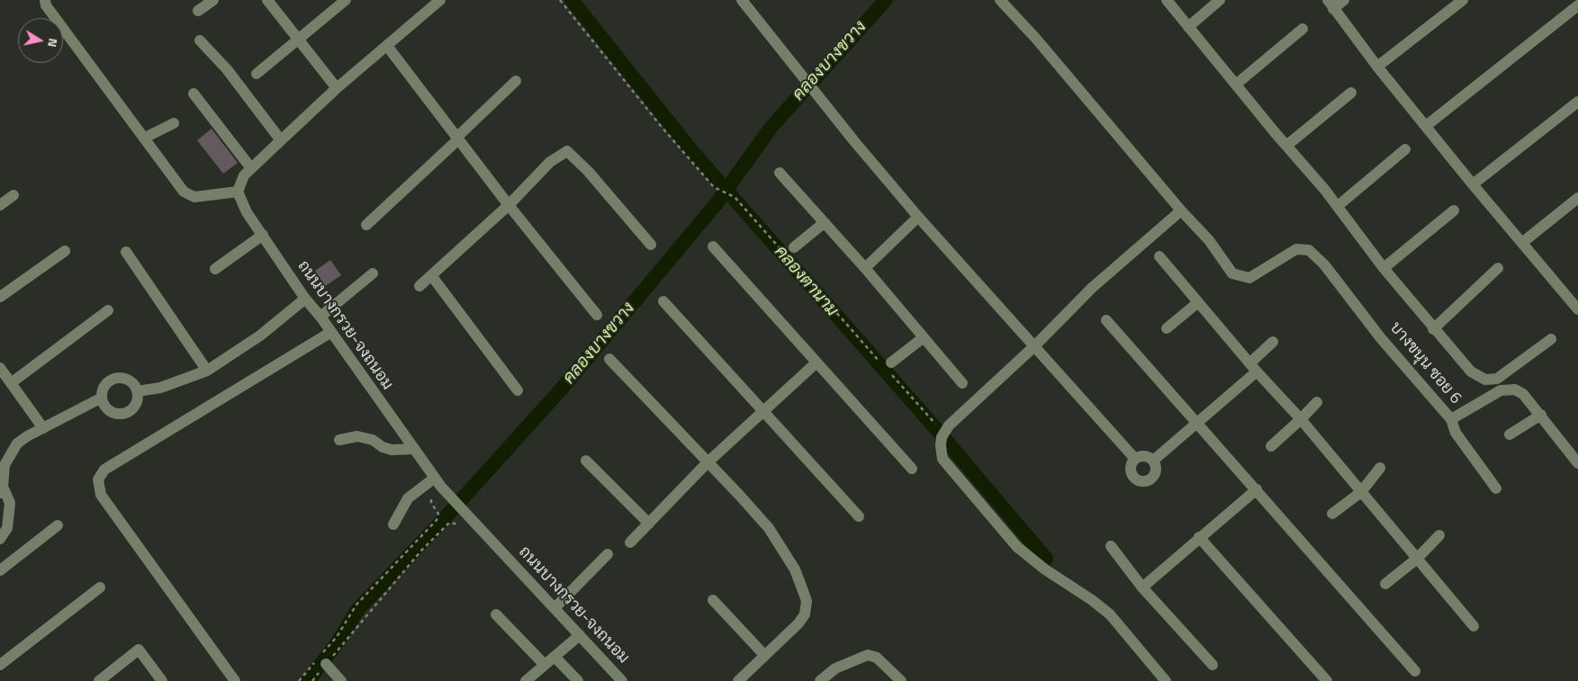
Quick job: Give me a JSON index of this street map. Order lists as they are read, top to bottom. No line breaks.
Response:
{"streets":{"street":["ถนนบางกรวย-จงถนอม","บางขนุน ซอย 6"]},"water":["คลองบางขวาง","คลองตานาม"],"north":"right"}
